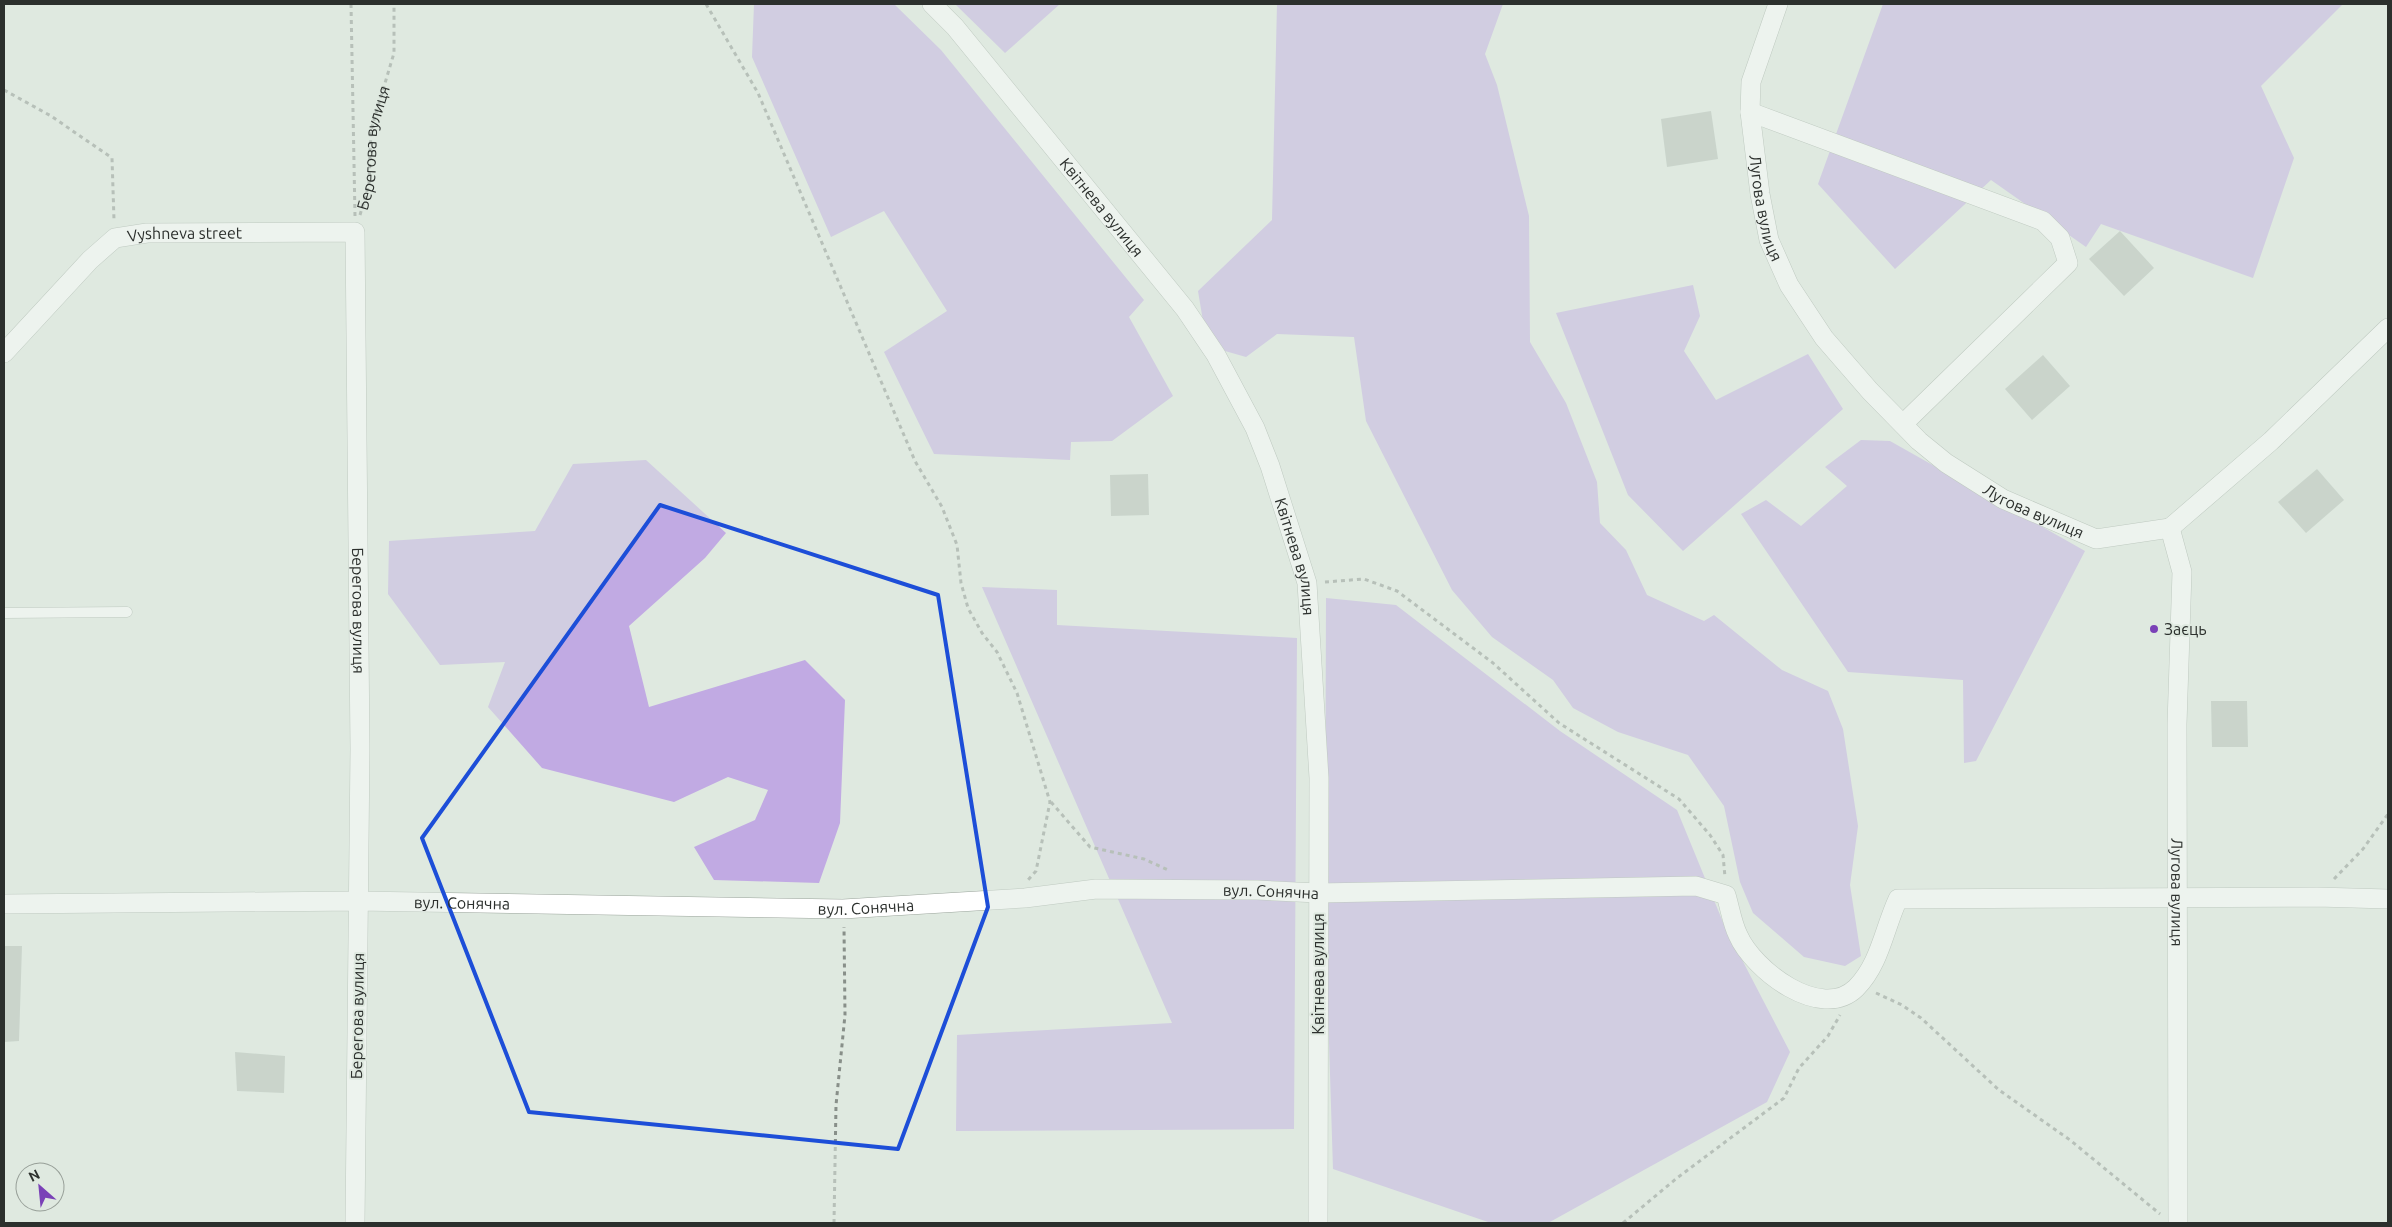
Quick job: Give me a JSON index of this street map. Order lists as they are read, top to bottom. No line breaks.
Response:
{"streets":{"street":["Берегова вулиця","Квітнева вулиця","Лугова вулиця","Vyshneva street","вул. Сонячна"]},"crossings":[["Берегова вулиця","Vyshneva street"],["Берегова вулиця","вул. Сонячна"],["Квітнева вулиця","вул. Сонячна"]],"places":["Заєць"],"north":"top left"}
